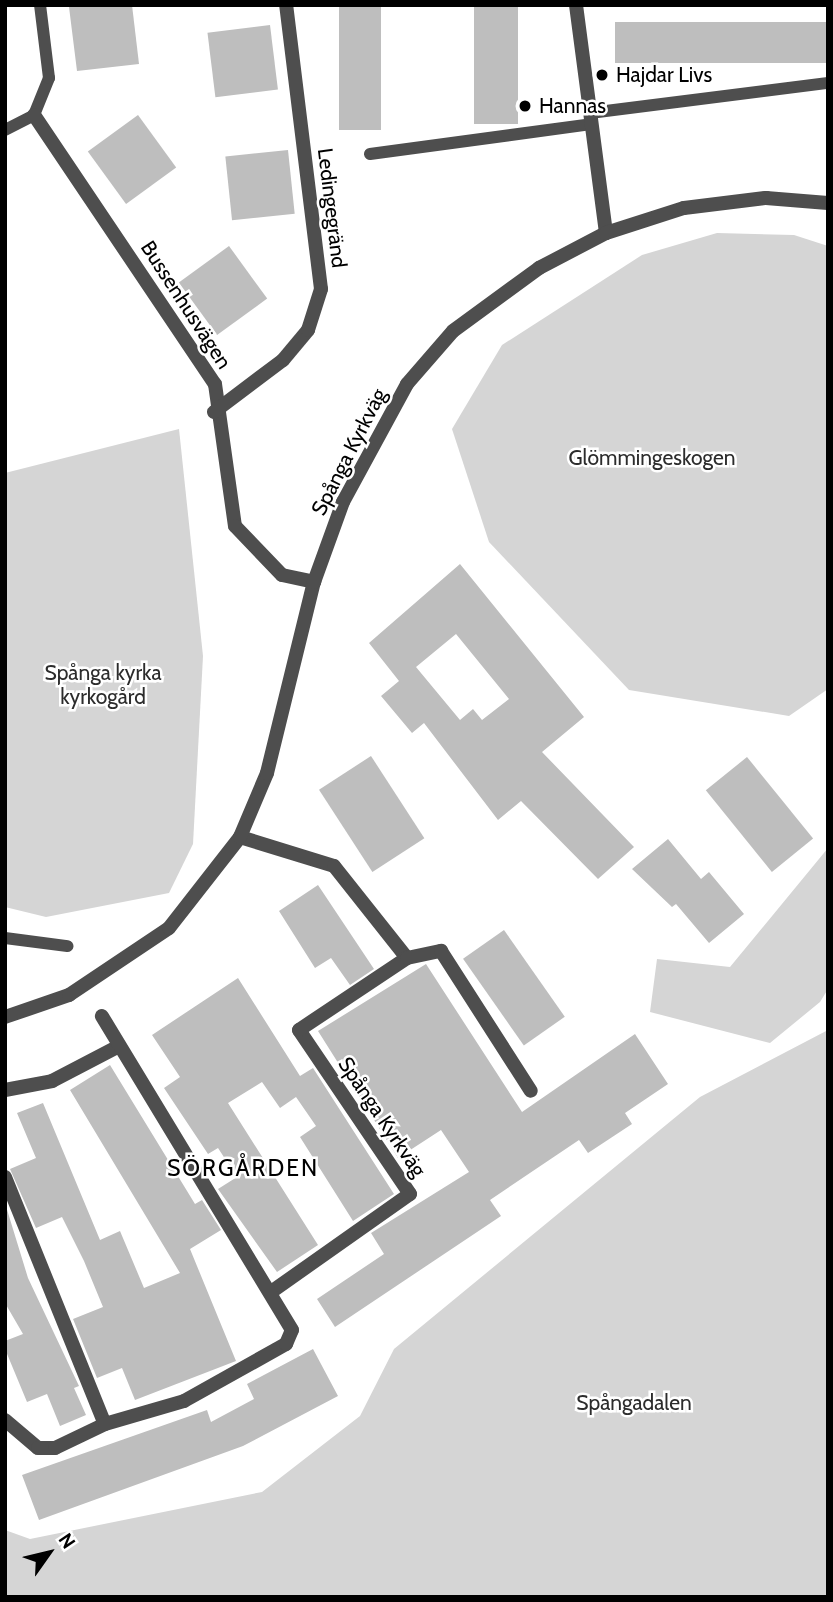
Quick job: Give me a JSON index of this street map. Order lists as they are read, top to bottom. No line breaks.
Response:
{"streets":{"street":["Ledingegränd","Bussenhusvägen","Spånga Kyrkväg"]},"crossings":[["Ledingegränd","Bussenhusvägen"],["Bussenhusvägen","Spånga Kyrkväg"]],"districts":["SÖRGÅRDEN"],"parks":["Glömmingeskogen","Spånga kyrka kyrkogård","Spångadalen"],"places":["Hajdar Livs","Hannas"],"north":"top right"}
